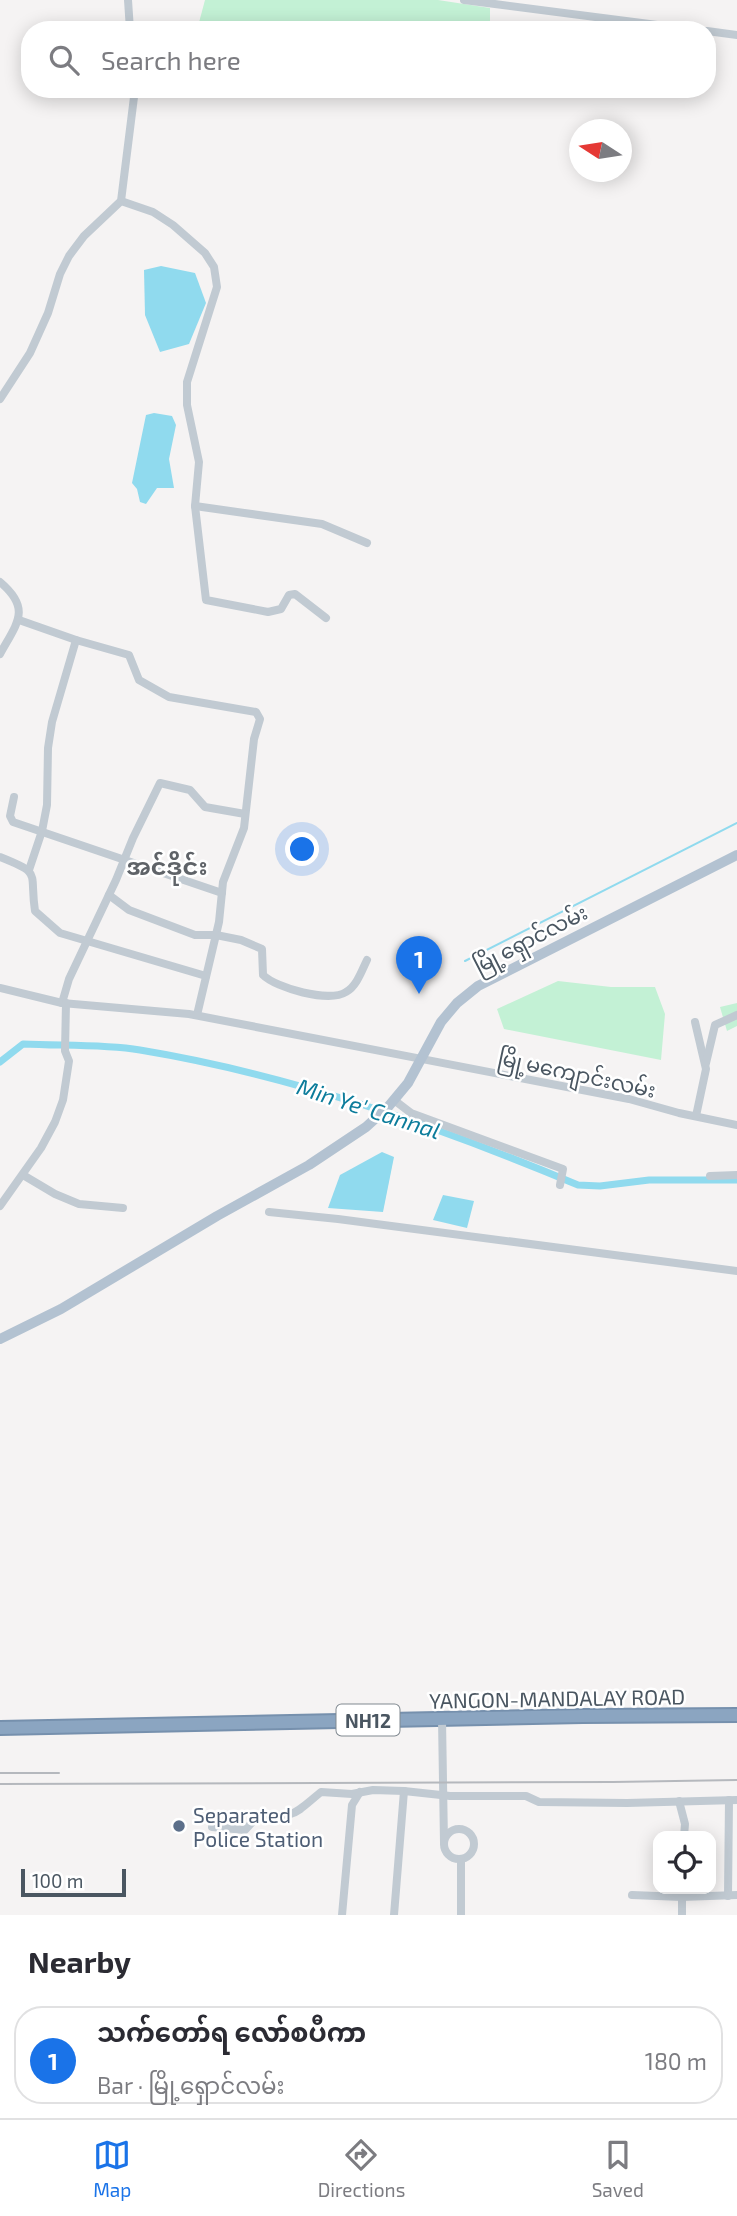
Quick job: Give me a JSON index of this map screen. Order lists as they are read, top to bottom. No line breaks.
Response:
{"streets":{"highway":["YANGON-MANDALAY ROAD","NH12"],"main road":["မြို့ရှောင်လမ်း"],"street":["မြို့မကျောင်းလမ်း"]},"crossings":[["မြို့ရှောင်လမ်း","မြို့မကျောင်းလမ်း"]],"districts":["အင်ဒိုင်း"],"water":["Min Ye' Cannal"],"places":["Separated Police Station"],"scale_bar":"100 m","north":"left","page":{"search":"Search here","pins":"1","scale":"100 m","heading":"Nearby","list":[{"mark":"1","name":"သက်တော်ရ လော်စပီကာ","note":"Bar · မြို့ရှောင်လမ်း","value":"180 m"}],"nav":["Map","Directions","Saved"]}}
